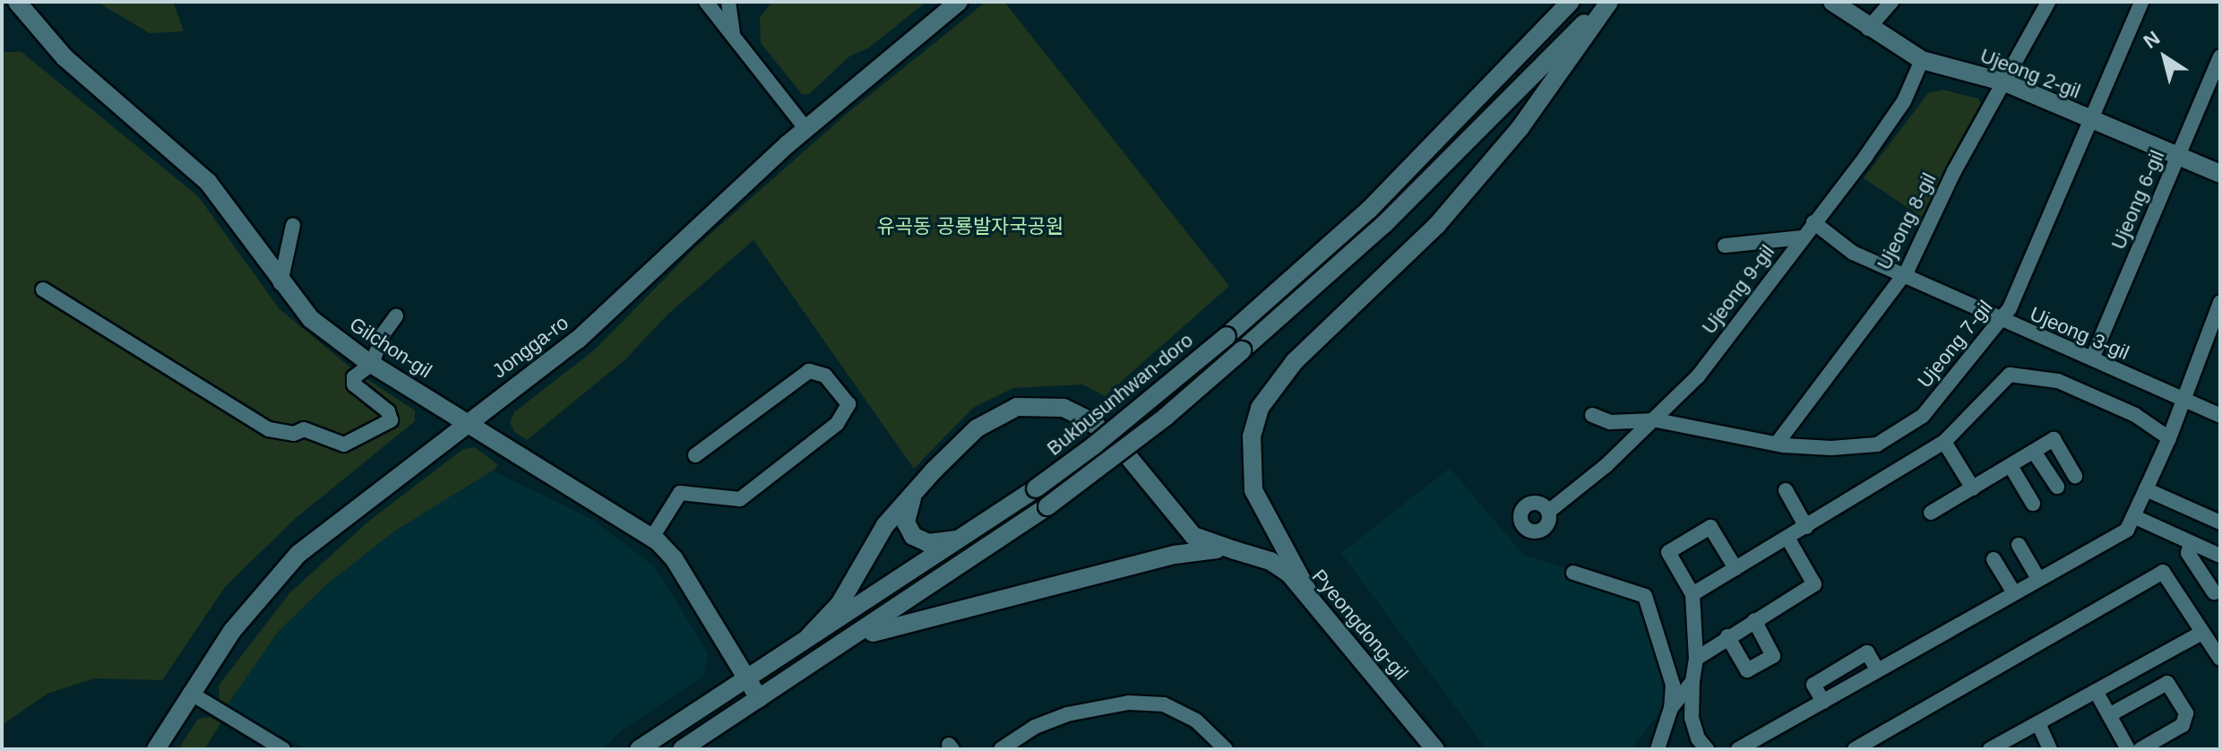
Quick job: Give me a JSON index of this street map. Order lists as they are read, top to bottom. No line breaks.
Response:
{"streets":{"main road":["Ujeong 2-gil","Jongga-ro","Gilchon-gil","Bukbusunhwan-doro","Pyeongdong-gil"],"street":["Ujeong 6-gil","Ujeong 8-gil","Ujeong 9-gil","Ujeong 3-gil","Ujeong 7-gil"]},"crossings":[["Ujeong 2-gil","Ujeong 6-gil"],["Ujeong 2-gil","Ujeong 8-gil"],["Ujeong 2-gil","Ujeong 9-gil"],["Ujeong 2-gil","Ujeong 7-gil"],["Ujeong 6-gil","Ujeong 3-gil"],["Ujeong 8-gil","Ujeong 3-gil"],["Ujeong 8-gil","Ujeong 7-gil"],["Ujeong 9-gil","Ujeong 3-gil"],["Ujeong 9-gil","Ujeong 7-gil"],["Ujeong 3-gil","Ujeong 7-gil"],["Jongga-ro","Gilchon-gil"],["Gilchon-gil","Bukbusunhwan-doro"],["Bukbusunhwan-doro","Pyeongdong-gil"]],"parks":["유곡동 공룡발자국공원"],"north":"top left"}
